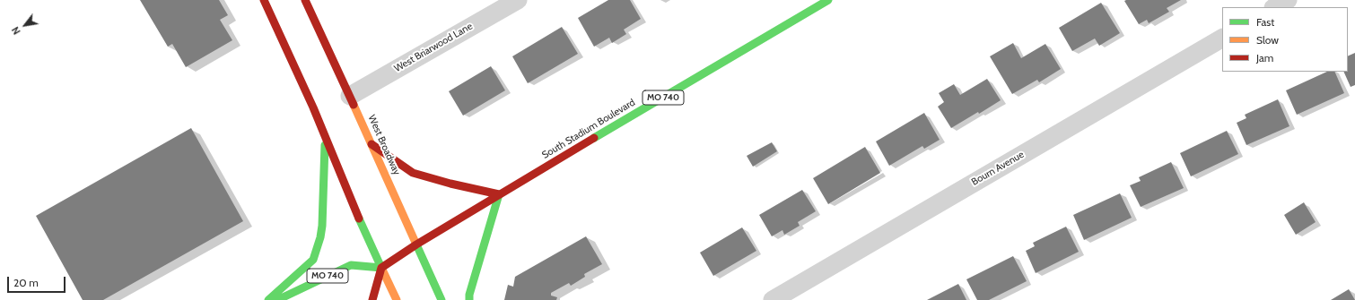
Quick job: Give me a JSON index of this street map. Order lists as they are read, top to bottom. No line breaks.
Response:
{"streets":{"main road":["MO 740","South Stadium Boulevard","West Broadway"],"street":["West Briarwood Lane","Bourn Avenue"]},"crossings":[["West Briarwood Lane","West Broadway"],["MO 740","South Stadium Boulevard"],["South Stadium Boulevard","West Broadway"]],"legend":["Fast","Slow","Jam"],"scale_bar":"20 m","north":"bottom left"}
